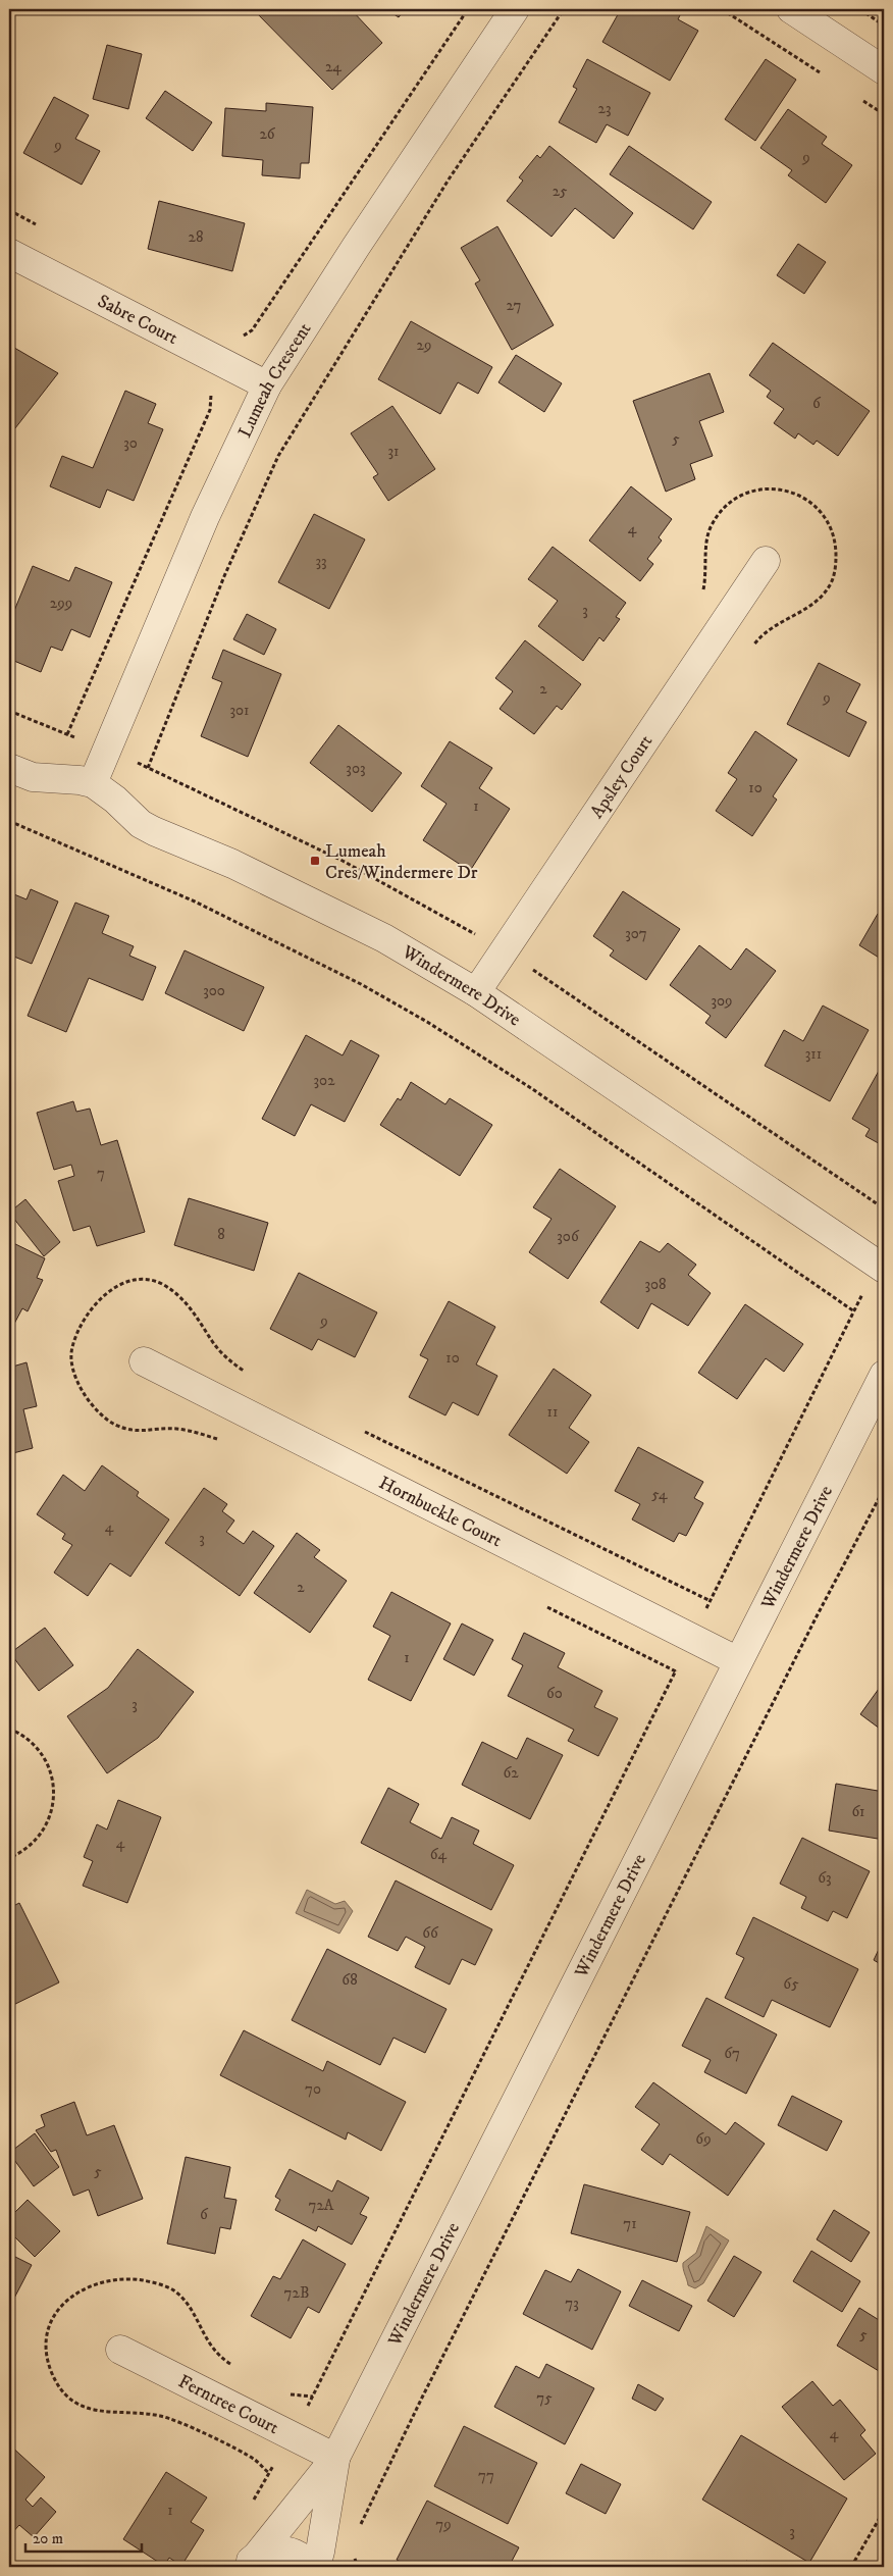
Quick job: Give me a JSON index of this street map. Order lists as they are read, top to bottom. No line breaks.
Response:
{"streets":{"street":["Sabre Court","Lumeah Crescent","Apsley Court","Windermere Drive","Hornbuckle Court","Ferntree Court"]},"crossings":[["Sabre Court","Lumeah Crescent"],["Lumeah Crescent","Windermere Drive"],["Apsley Court","Windermere Drive"],["Windermere Drive","Hornbuckle Court"],["Windermere Drive","Ferntree Court"]],"places":{"transit":["Lumeah Cres/Windermere Dr"]},"house_numbers":["24","23","26","9","9","25","28","27","29","6","5","30","31","4","33","299","3","2","9","301","303","10","1","307","300","309","311","302","7","8","306","308","9","10","11","54","4","3","2","1","60","3","62","61","4","64","63","66","68","65","67","70","69","5","72A","6","71","72B","73","5","75","4","77","1","79","3"],"scale_bar":"20 m"}
